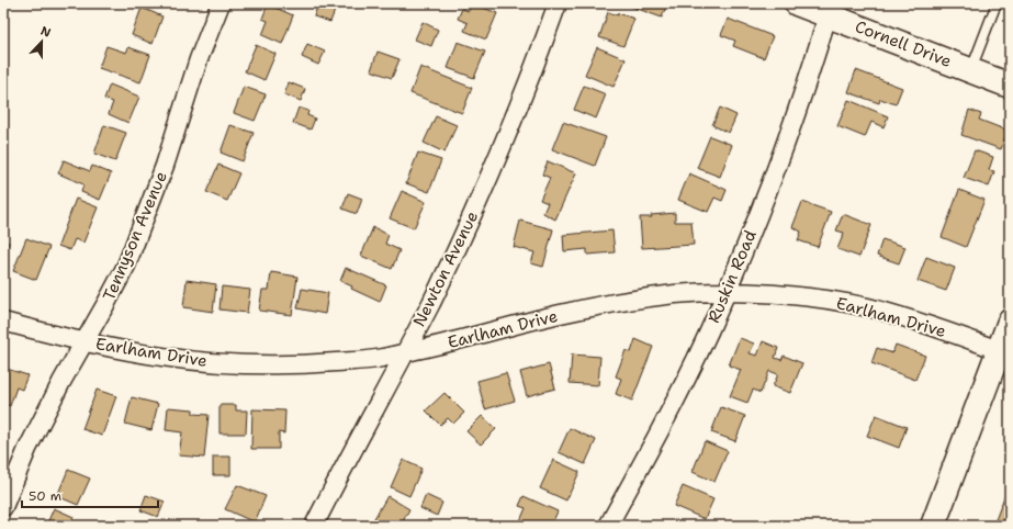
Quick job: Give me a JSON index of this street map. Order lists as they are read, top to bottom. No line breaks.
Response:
{"streets":{"street":["Cornell Drive","Tennyson Avenue","Newton Avenue","Ruskin Road","Earlham Drive"]},"crossings":[["Cornell Drive","Ruskin Road"],["Tennyson Avenue","Earlham Drive"],["Newton Avenue","Earlham Drive"],["Ruskin Road","Earlham Drive"]],"scale_bar":"50 m","north":"top"}
